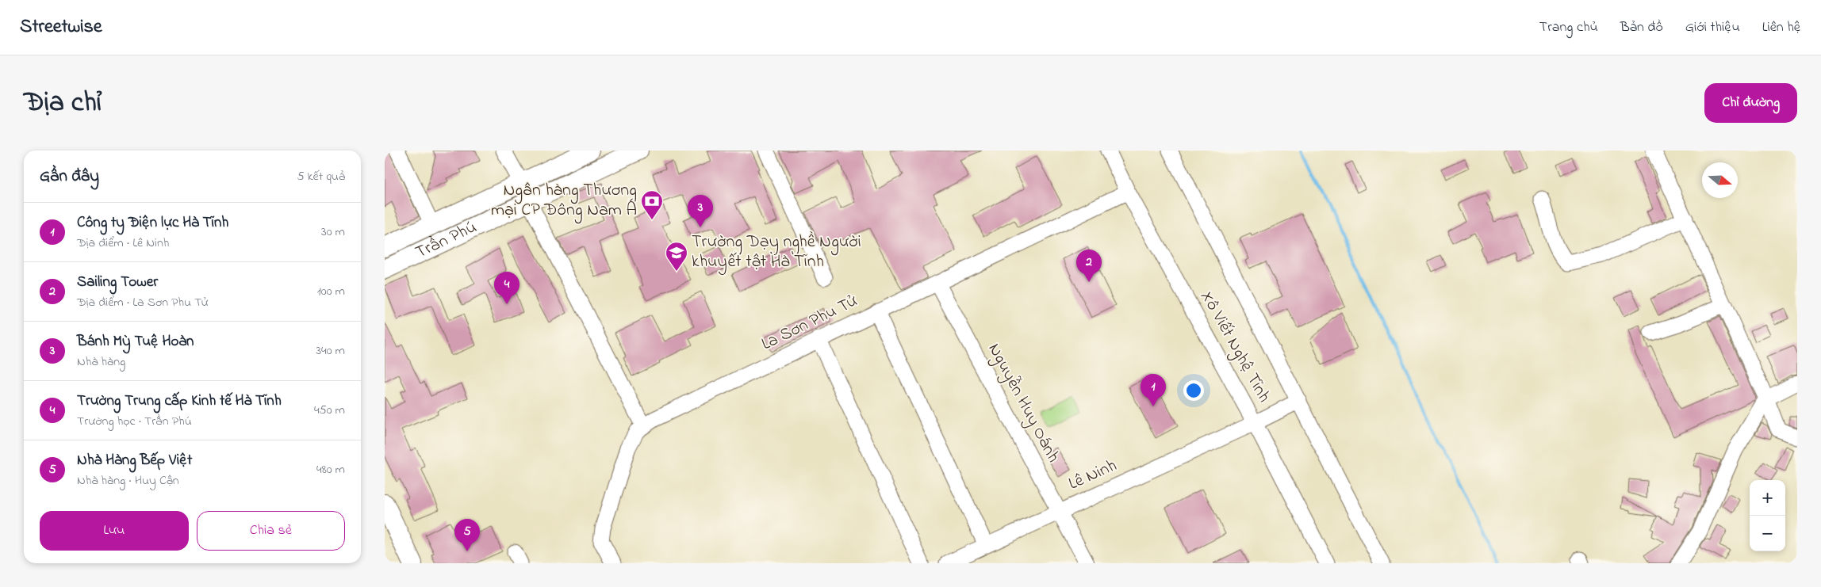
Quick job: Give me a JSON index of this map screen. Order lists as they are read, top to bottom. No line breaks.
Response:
{"streets":{"main road":["Trần Phú"],"street":["La Sơn Phu Tử","Xô Viết Nghệ Tĩnh","Nguyễn Huy Oánh","Lê Ninh"]},"crossings":[["La Sơn Phu Tử","Xô Viết Nghệ Tĩnh"],["La Sơn Phu Tử","Nguyễn Huy Oánh"],["Xô Viết Nghệ Tĩnh","Lê Ninh"],["Nguyễn Huy Oánh","Lê Ninh"]],"places":{"bank":["Ngân hàng Thương mại CP Đông Nam Á"],"school or university":["Trường Dạy nghề Người khuyết tật Hà Tĩnh"]},"north":"right","page":{"header":"Streetwise","nav":["Trang chủ","Bản đồ","Giới thiệu","Liên hệ"],"title":"Địa chỉ","buttons":["Chỉ đường",["Lưu","Chia sẻ"]],"heading":["Gần đây","5 kết quả"],"pins":["3","2","4","1","5"],"list":[{"mark":"1","name":"Công ty Điện lực Hà Tĩnh","note":"Địa điểm · Lê Ninh","value":"30 m"},{"mark":"2","name":"Sailing Tower","note":"Địa điểm · La Sơn Phu Tử","value":"100 m"},{"mark":"3","name":"Bánh Mỳ Tuệ Hoàn","note":"Nhà hàng","value":"340 m"},{"mark":"4","name":"Trường Trung cấp Kinh tế Hà Tĩnh","note":"Trường học · Trần Phú","value":"450 m"},{"mark":"5","name":"Nhà Hàng Bếp Việt","note":"Nhà hàng · Huy Cận","value":"480 m"}],"map_buttons":["+","−"]}}
